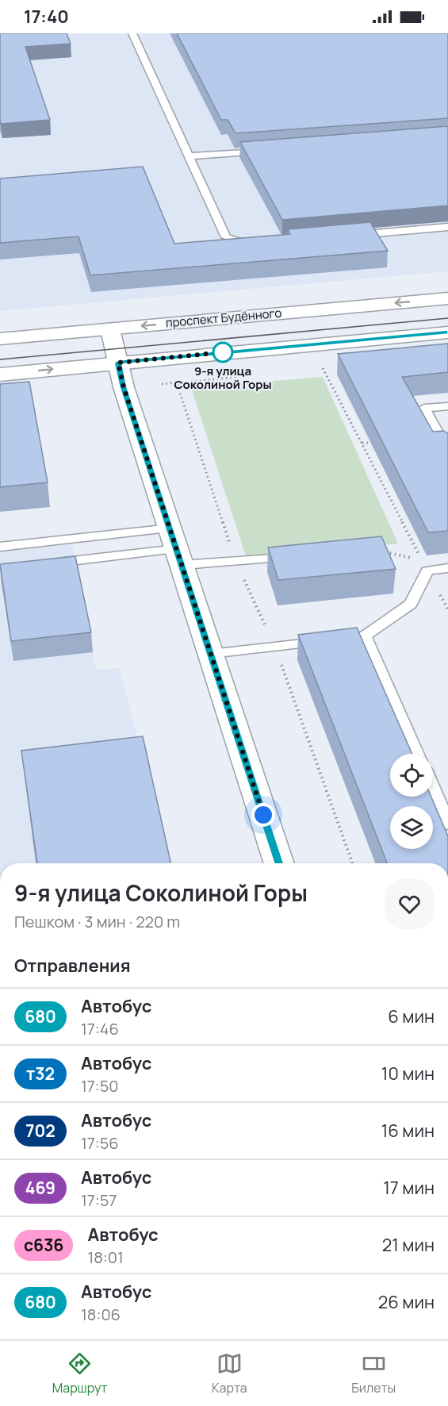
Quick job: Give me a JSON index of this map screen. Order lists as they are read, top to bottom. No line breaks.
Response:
{"streets":{"main road":["проспект Будённого"]},"places":["9-я улица Соколиной Горы"],"lines":["bus line 680"],"page":{"status":"17:40","heading":[["9-я улица Соколиной Горы","Пешком · 3 мин · 220 m"],"Отправления"],"list":[{"mark":"680","name":"Автобус","note":"17:46","value":"6 мин"},{"mark":"т32","name":"Автобус","note":"17:50","value":"10 мин"},{"mark":"702","name":"Автобус","note":"17:56","value":"16 мин"},{"mark":"469","name":"Автобус","note":"17:57","value":"17 мин"},{"mark":"с636","name":"Автобус","note":"18:01","value":"21 мин"},{"mark":"680","name":"Автобус","note":"18:06","value":"26 мин"}],"tabs":["Маршрут","Карта","Билеты"]}}
